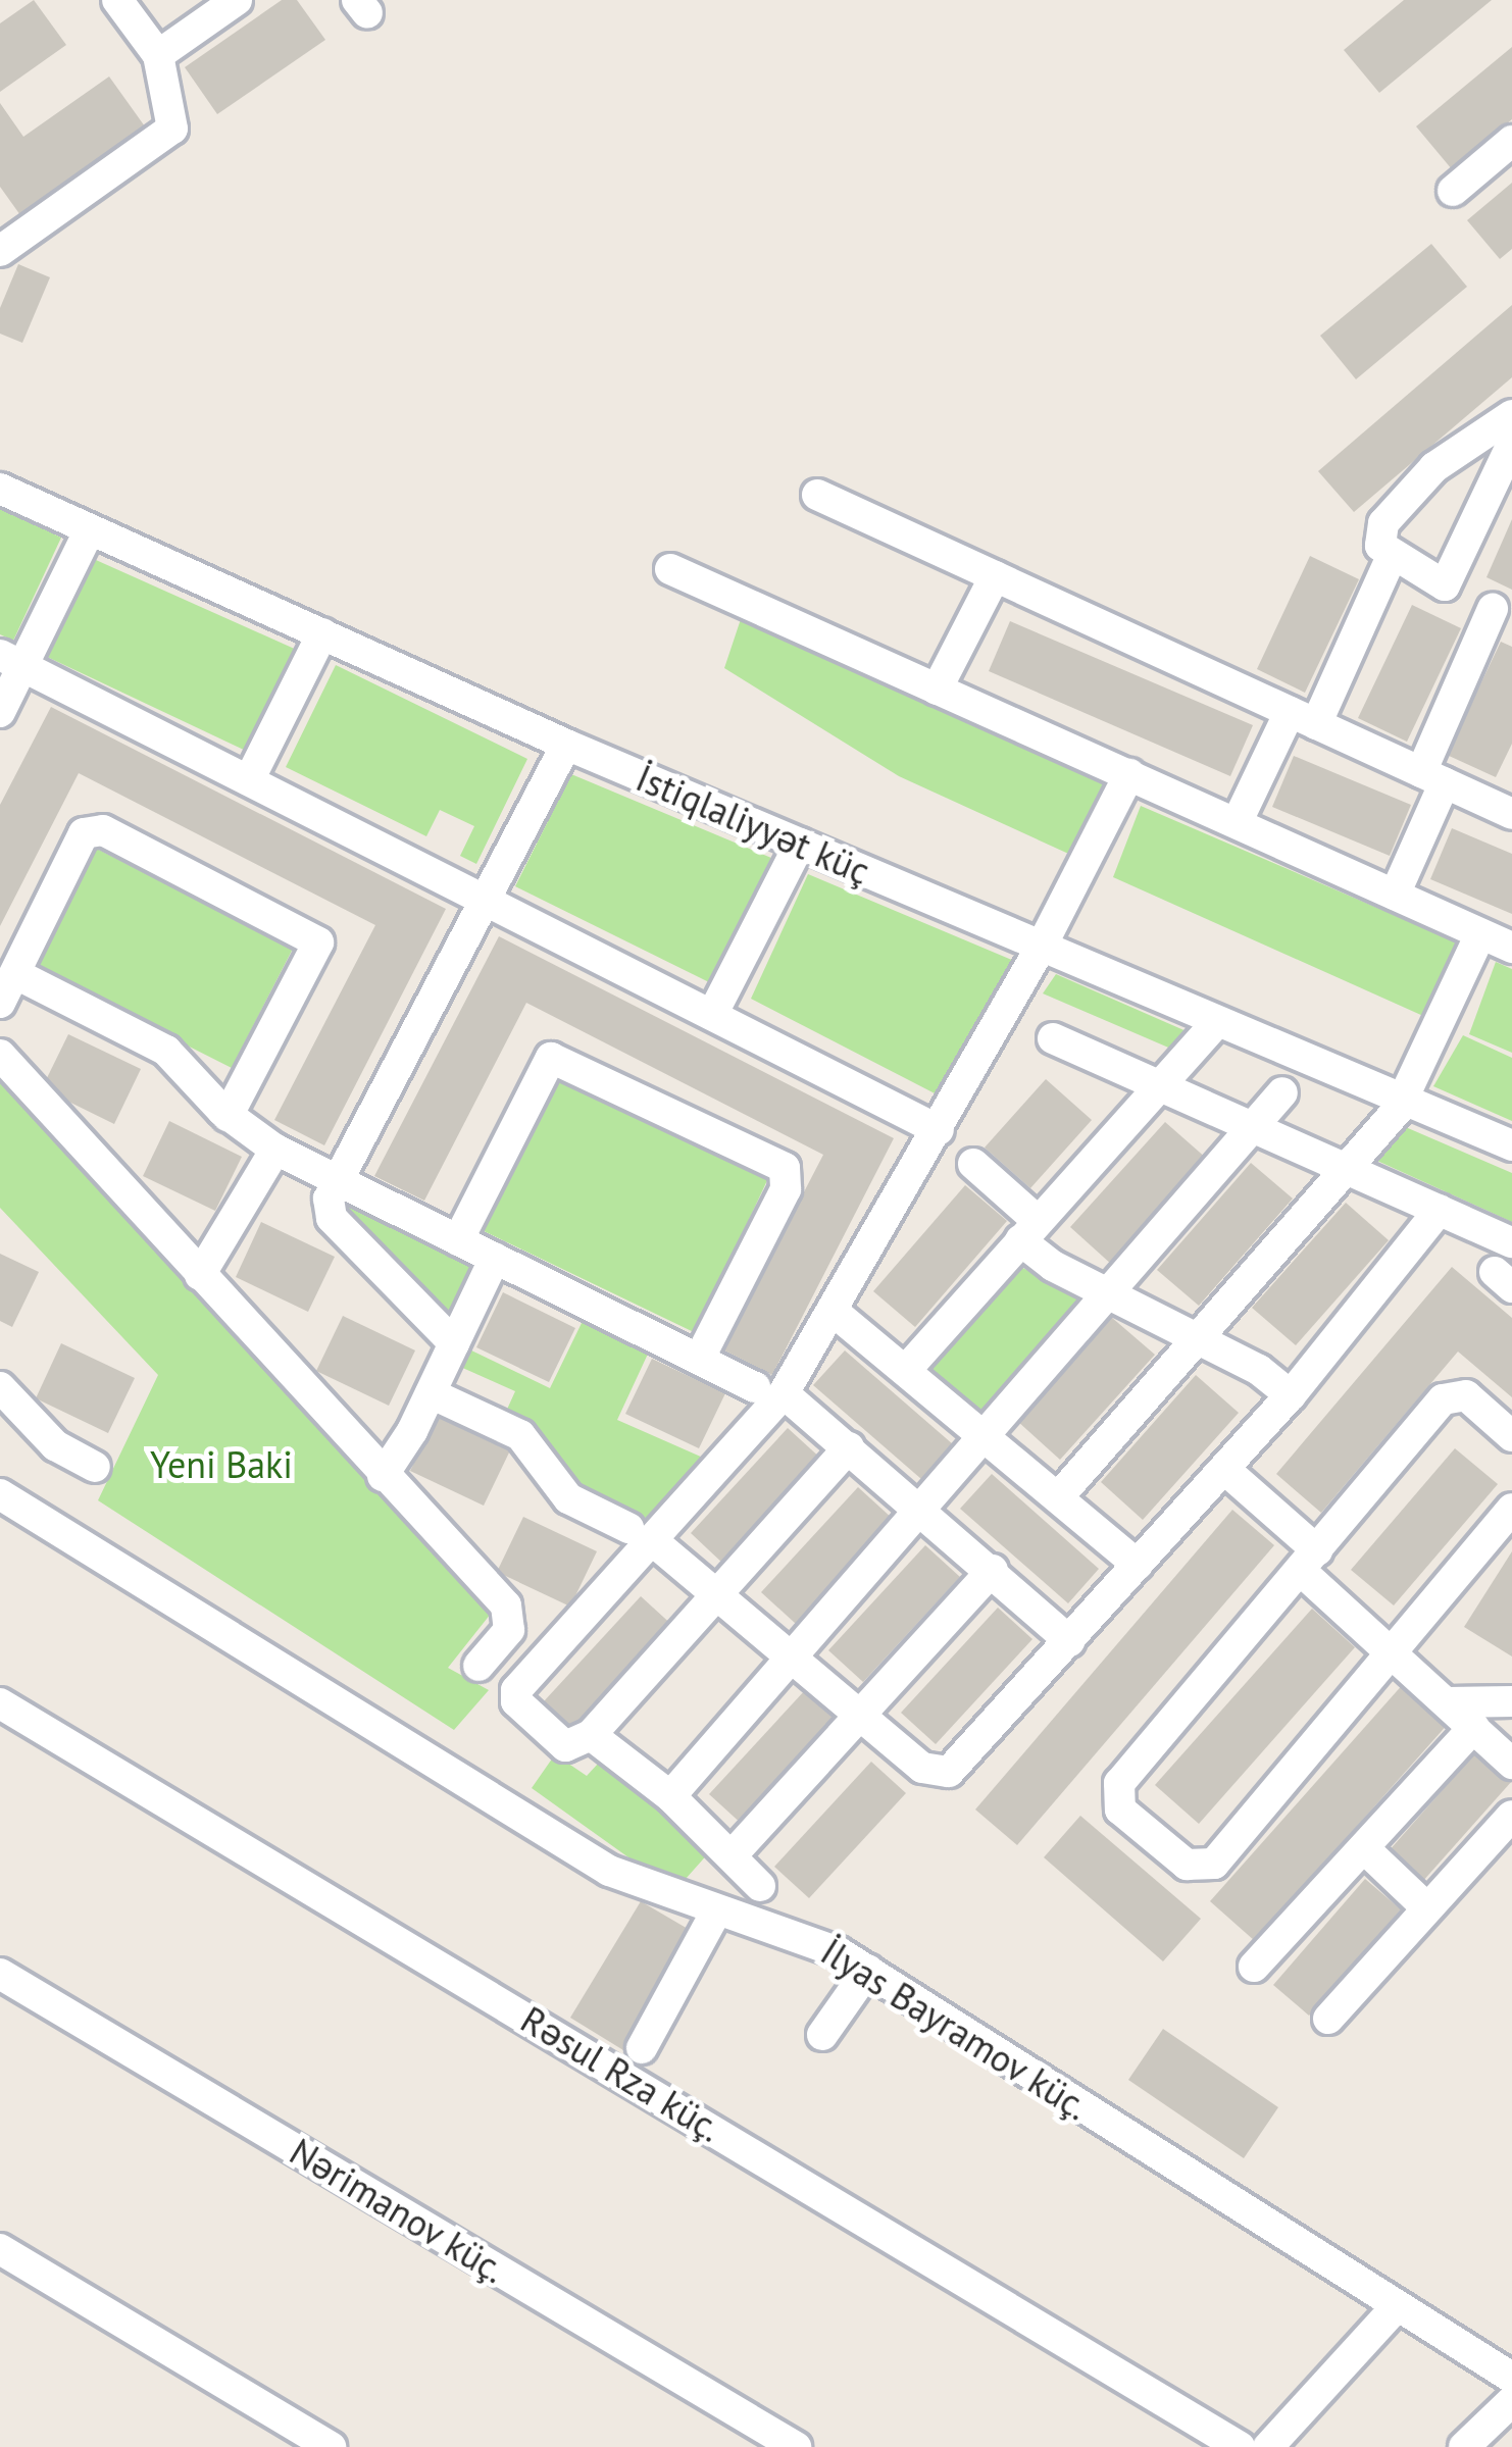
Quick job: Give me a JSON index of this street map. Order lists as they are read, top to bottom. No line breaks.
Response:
{"streets":{"street":["İstiqlaliyyət küç","İlyas Bayramov küç.","Rəsul Rza küç.","Nərimanov küç."]},"parks":["Yeni Baki"]}
